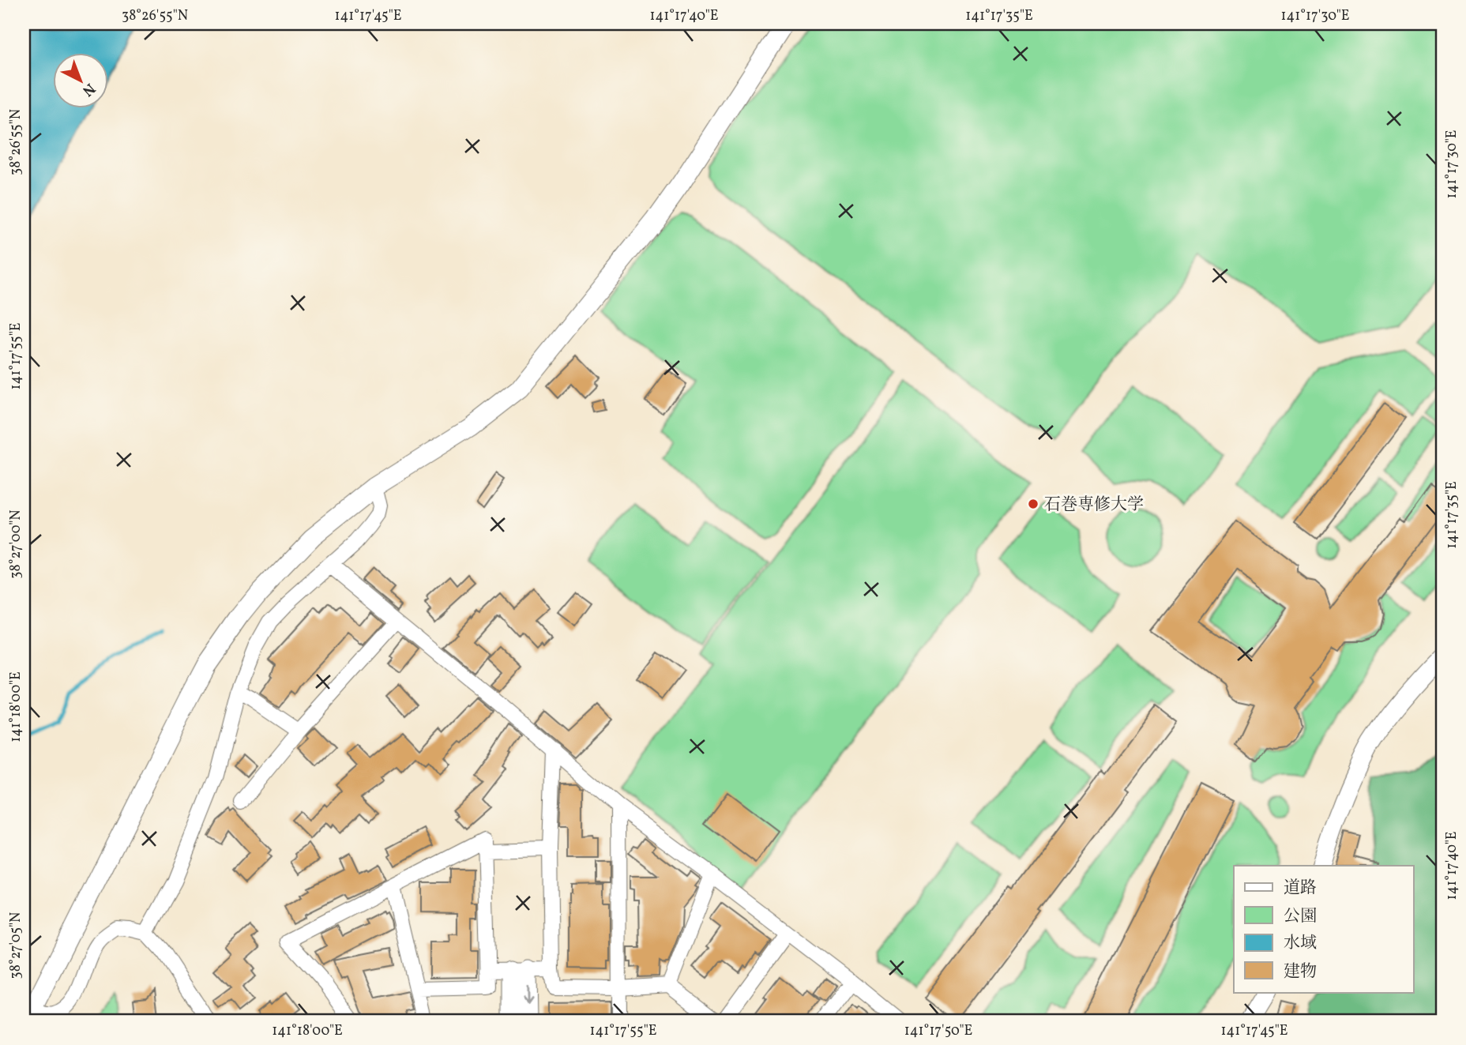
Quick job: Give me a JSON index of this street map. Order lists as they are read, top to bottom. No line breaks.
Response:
{"places":["石巻専修大学"],"legend":["道路","公園","水域","建物"],"north":"bottom right","coordinates":["38°26'55\"N","141°17'45\"E","141°17'40\"E","141°17'35\"E","141°17'30\"E","141°17'55\"E","38°27'00\"N","141°18'00\"E","38°27'05\"N","141°17'50\"E"]}
